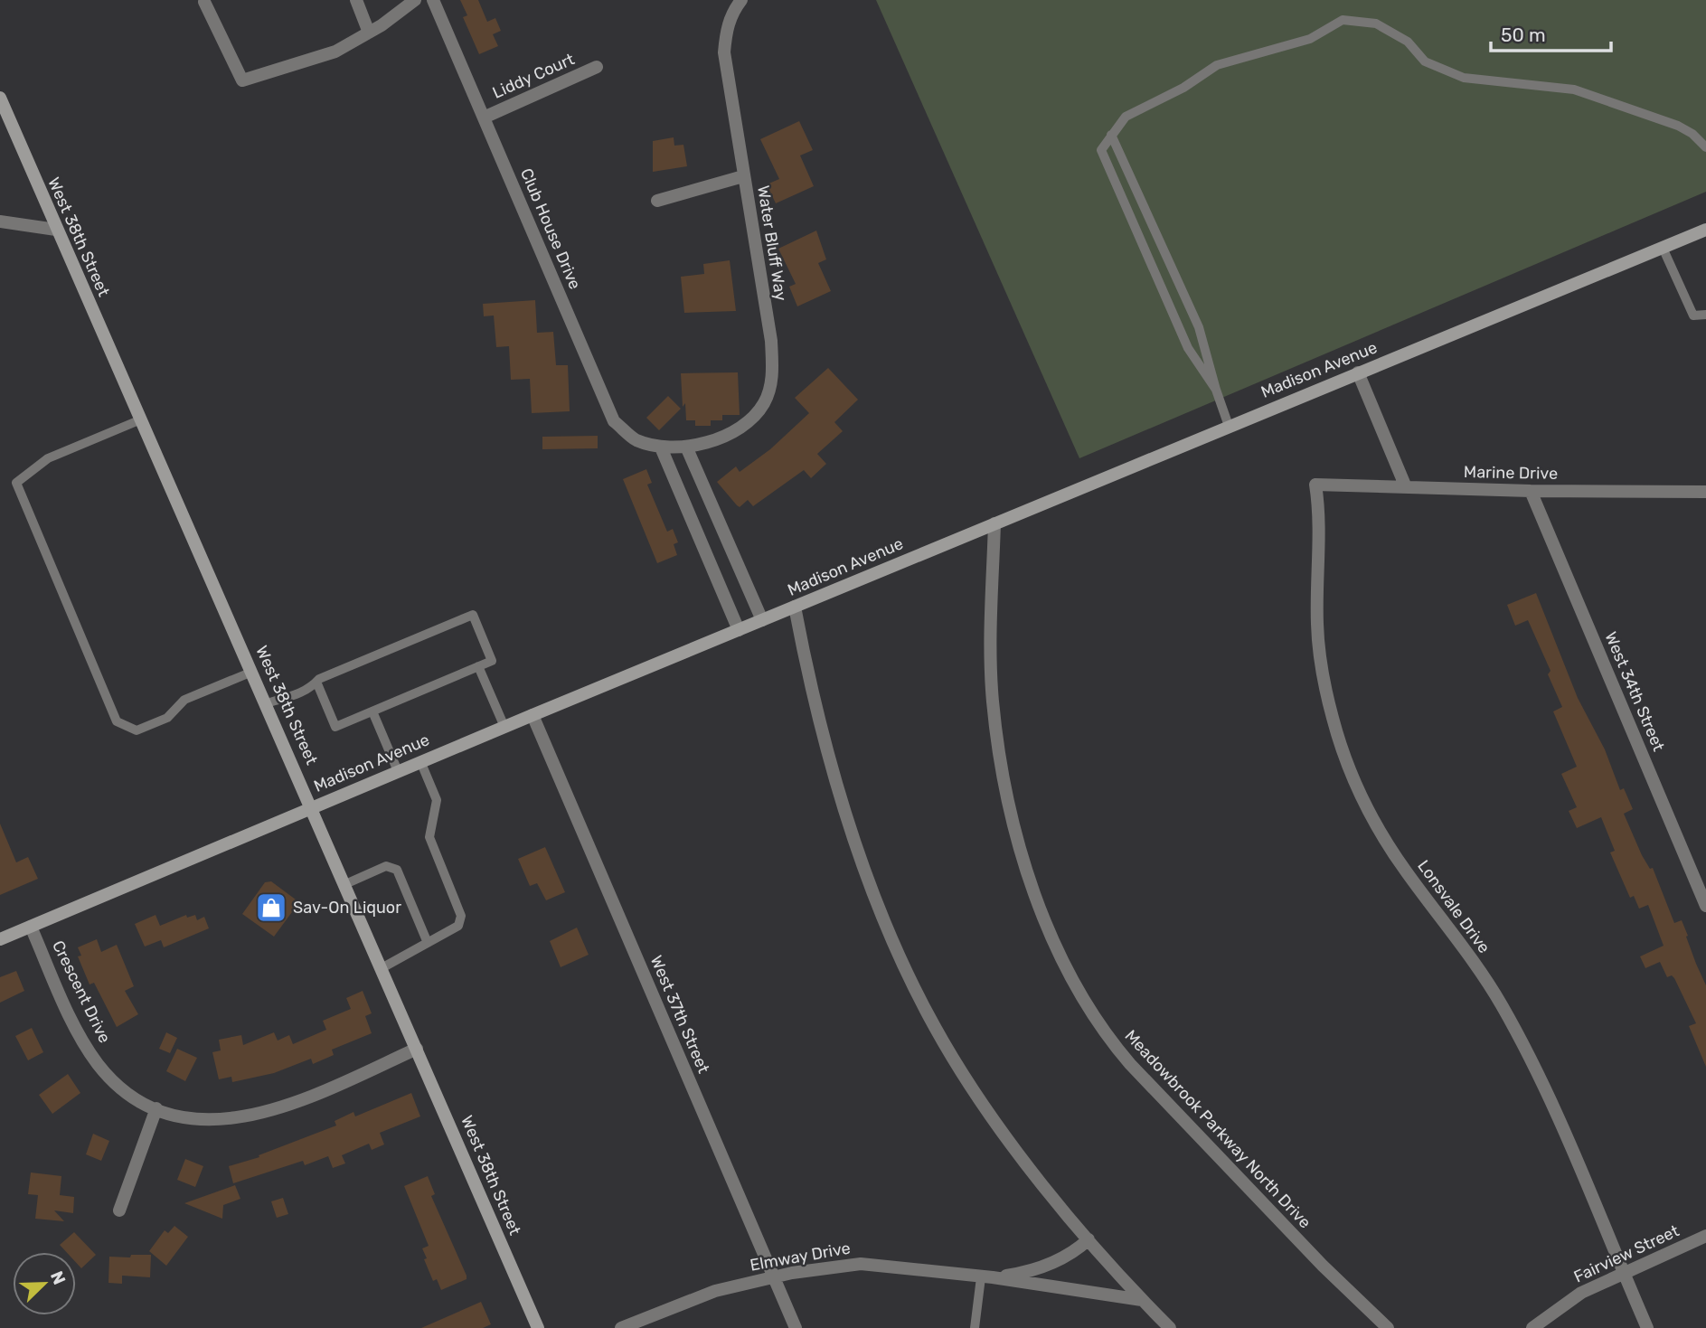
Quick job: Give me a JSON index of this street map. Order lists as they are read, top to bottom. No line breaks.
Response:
{"streets":{"street":["Liddy Court","Club House Drive","West 38th Street","Water Bluff Way","Madison Avenue","Marine Drive","West 34th Street","Lonsvale Drive","Crescent Drive","West 37th Street","Meadowbrook Parkway North Drive","Fairview Street","Elmway Drive"]},"crossings":[["Liddy Court","Club House Drive"],["Club House Drive","Water Bluff Way"],["West 38th Street","Madison Avenue"],["West 38th Street","Crescent Drive"],["Madison Avenue","Crescent Drive"],["Madison Avenue","West 37th Street"],["Madison Avenue","Meadowbrook Parkway North Drive"],["Marine Drive","West 34th Street"],["Marine Drive","Lonsvale Drive"],["Lonsvale Drive","Fairview Street"],["West 37th Street","Elmway Drive"]],"places":{"shop":["Sav-On Liquor"]},"scale_bar":"50 m","north":"top right"}
